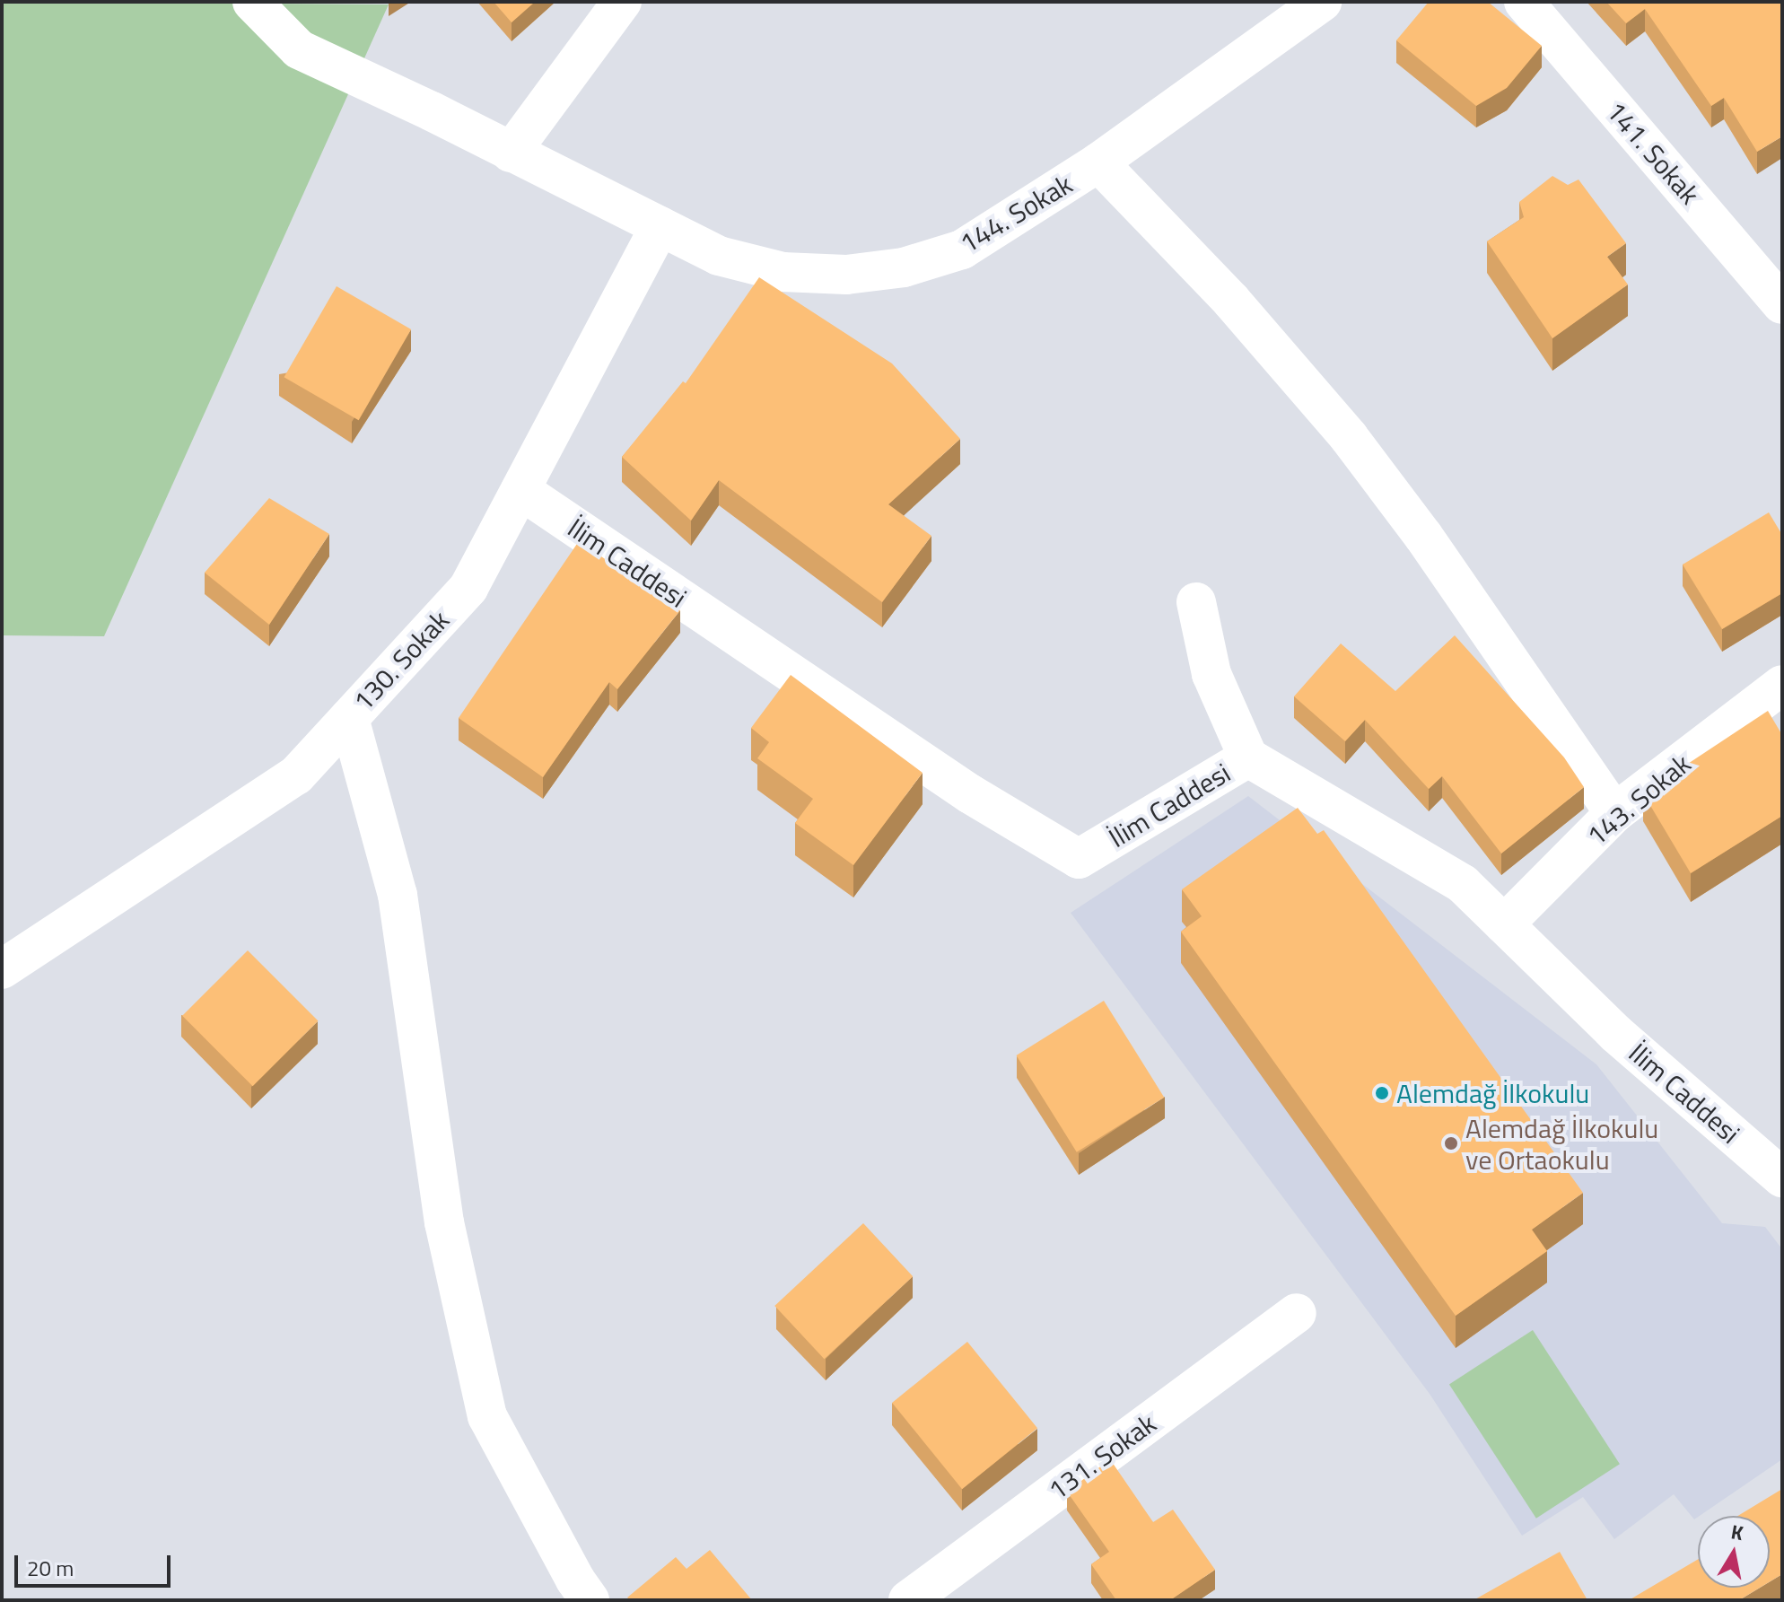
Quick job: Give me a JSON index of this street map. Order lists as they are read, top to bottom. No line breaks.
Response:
{"streets":{"street":["141. Sokak","144. Sokak","İlim Caddesi","130. Sokak","143. Sokak","131. Sokak"]},"crossings":[["144. Sokak","130. Sokak"],["İlim Caddesi","130. Sokak"],["İlim Caddesi","143. Sokak"]],"places":["Alemdağ İlkokulu","Alemdağ İlkokulu ve Ortaokulu"],"scale_bar":"20 m","north":"top"}
